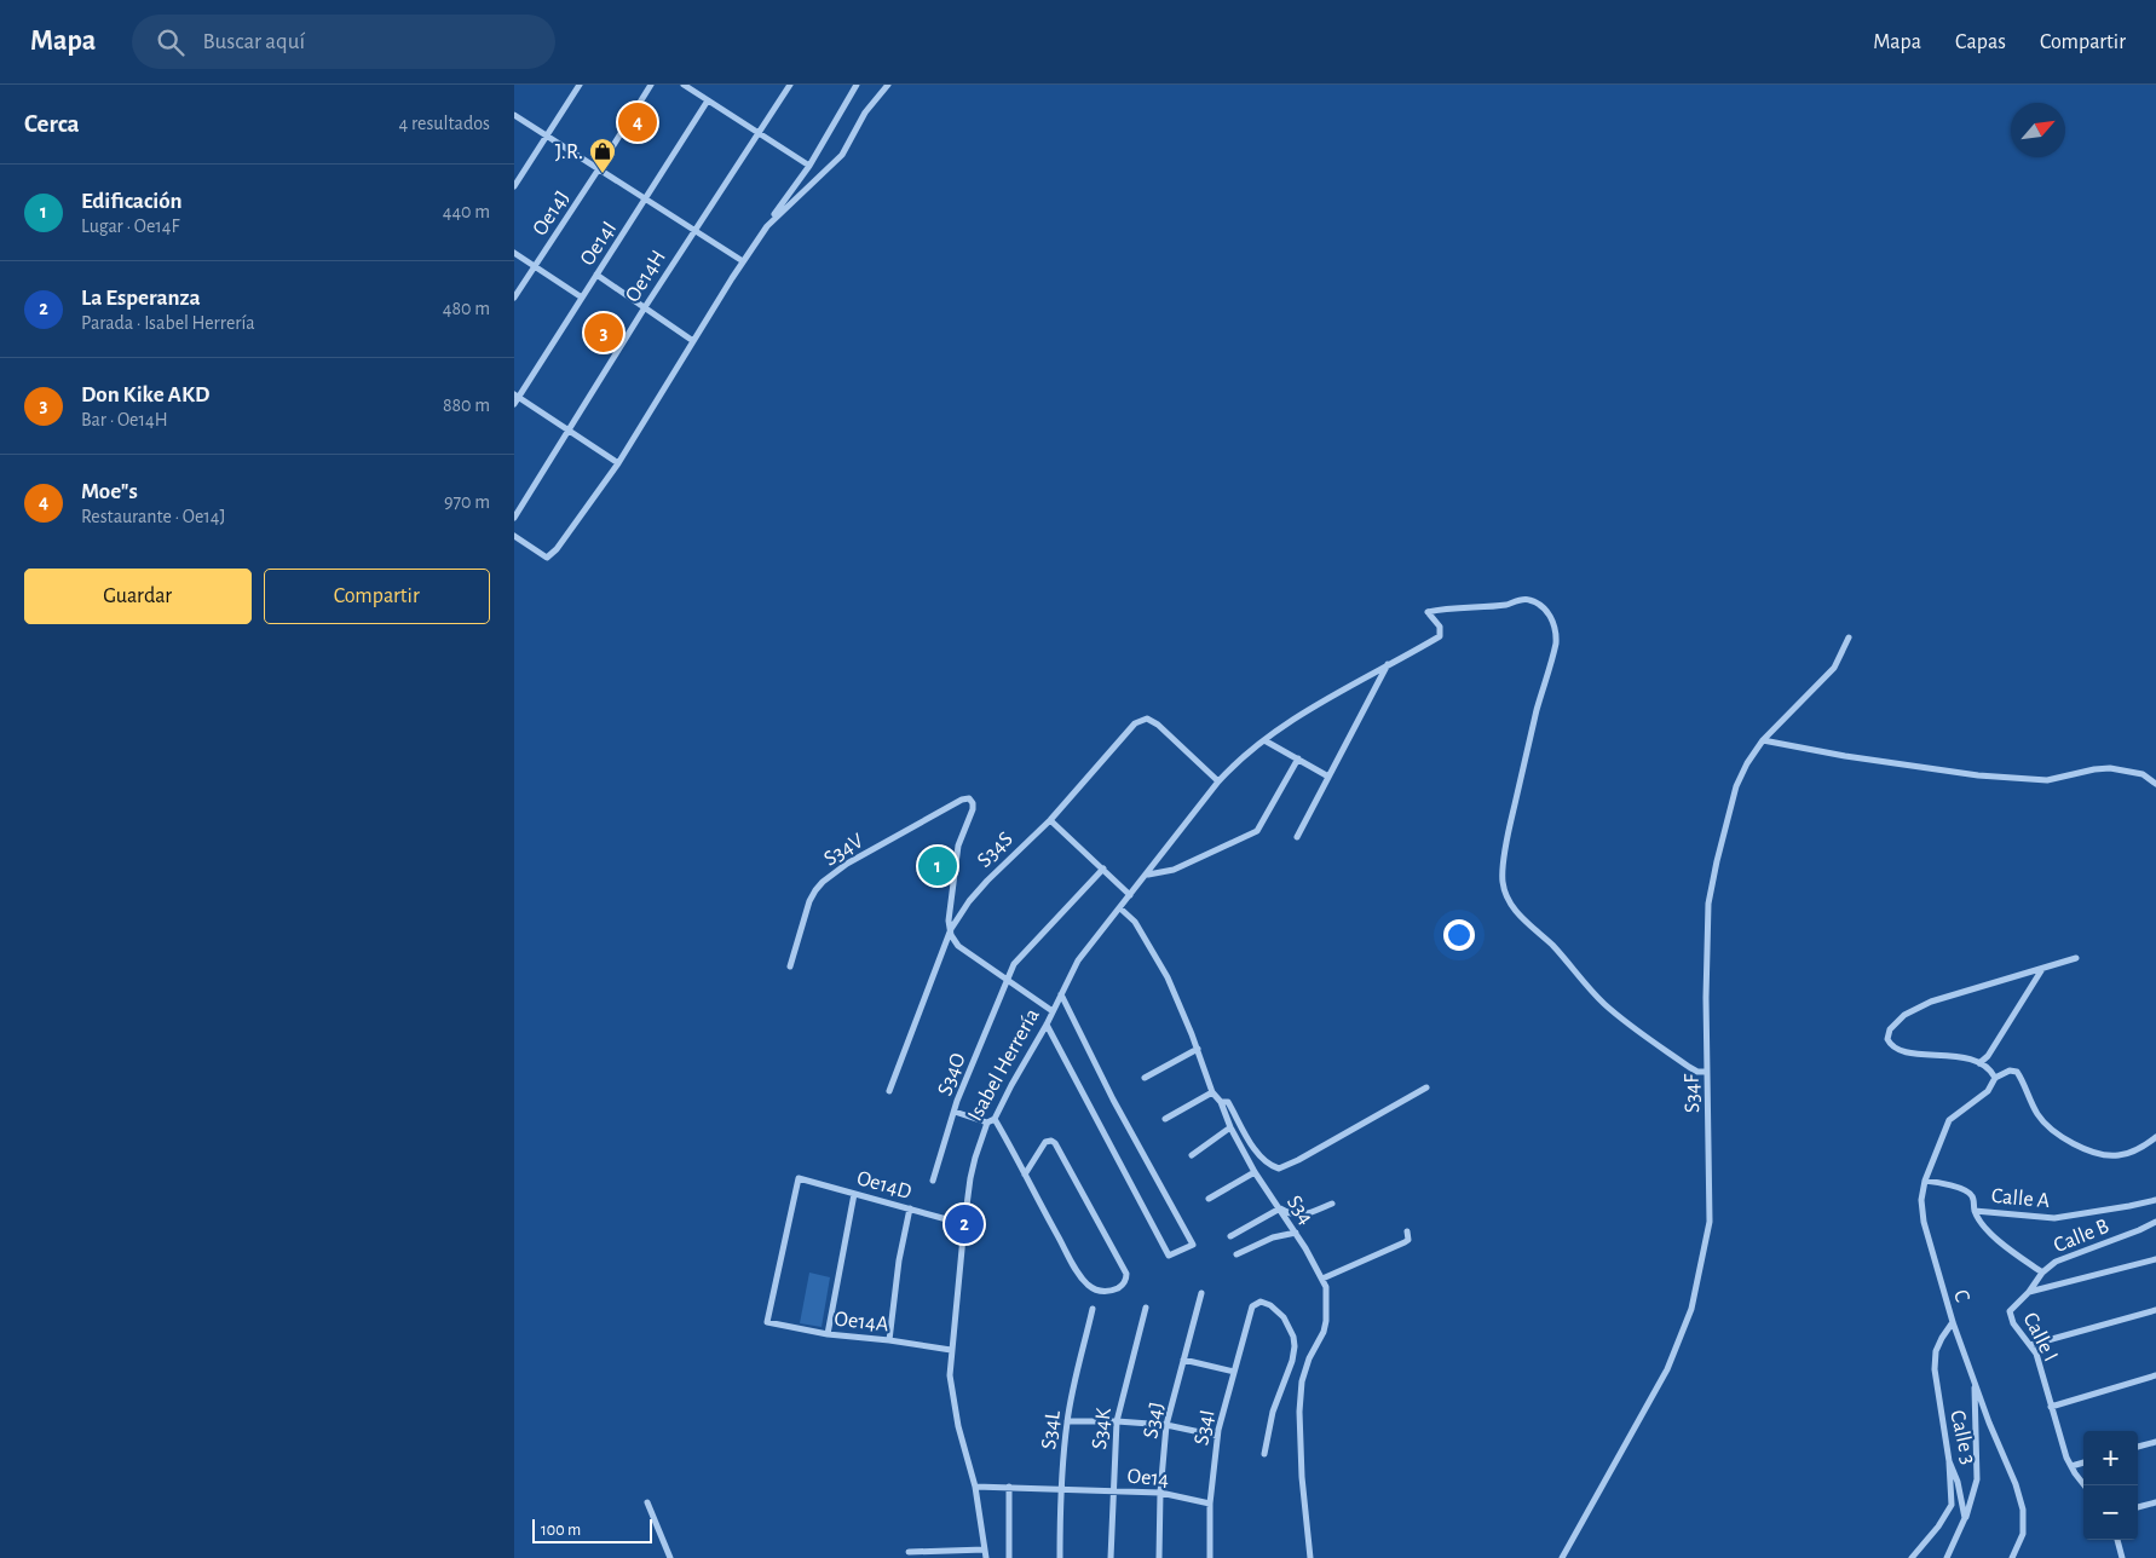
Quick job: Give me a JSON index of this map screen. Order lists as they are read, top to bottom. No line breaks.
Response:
{"streets":{"street":["Oe14J","Oe14I","Oe14H","S34V","S34S","Isabel Herrería","S34O","S34F","Oe14D","Calle A","S34","Calle B","C","Oe14A","Calle I","S34J","S34I","S34K","S34L","Calle 3","Oe14"]},"crossings":[["S34V","S34S"],["S34S","Isabel Herrería"],["Isabel Herrería","S34F"],["Isabel Herrería","Oe14D"],["Isabel Herrería","S34"],["Isabel Herrería","Oe14A"],["Isabel Herrería","Oe14"],["Oe14D","Oe14A"],["Calle A","Calle B"],["Calle B","Calle I"],["C","Calle 3"],["S34J","Oe14"],["S34I","Oe14"],["S34K","Oe14"],["S34L","Oe14"]],"places":{"shop":["J.R."]},"scale_bar":"100 m","north":"top right","page":{"header":"Mapa","search":"Buscar aquí","nav":["Mapa","Capas","Compartir"],"heading":["Cerca","4 resultados"],"pins":["4","3","1","2"],"list":[{"mark":"1","name":"Edificación","note":"Lugar · Oe14F","value":"440 m"},{"mark":"2","name":"La Esperanza","note":"Parada · Isabel Herrería","value":"480 m"},{"mark":"3","name":"Don Kike AKD","note":"Bar · Oe14H","value":"880 m"},{"mark":"4","name":"Moe\"s","note":"Restaurante · Oe14J","value":"970 m"}],"buttons":["Guardar","Compartir"],"map_buttons":["+","−"],"scale":"100 m"}}
